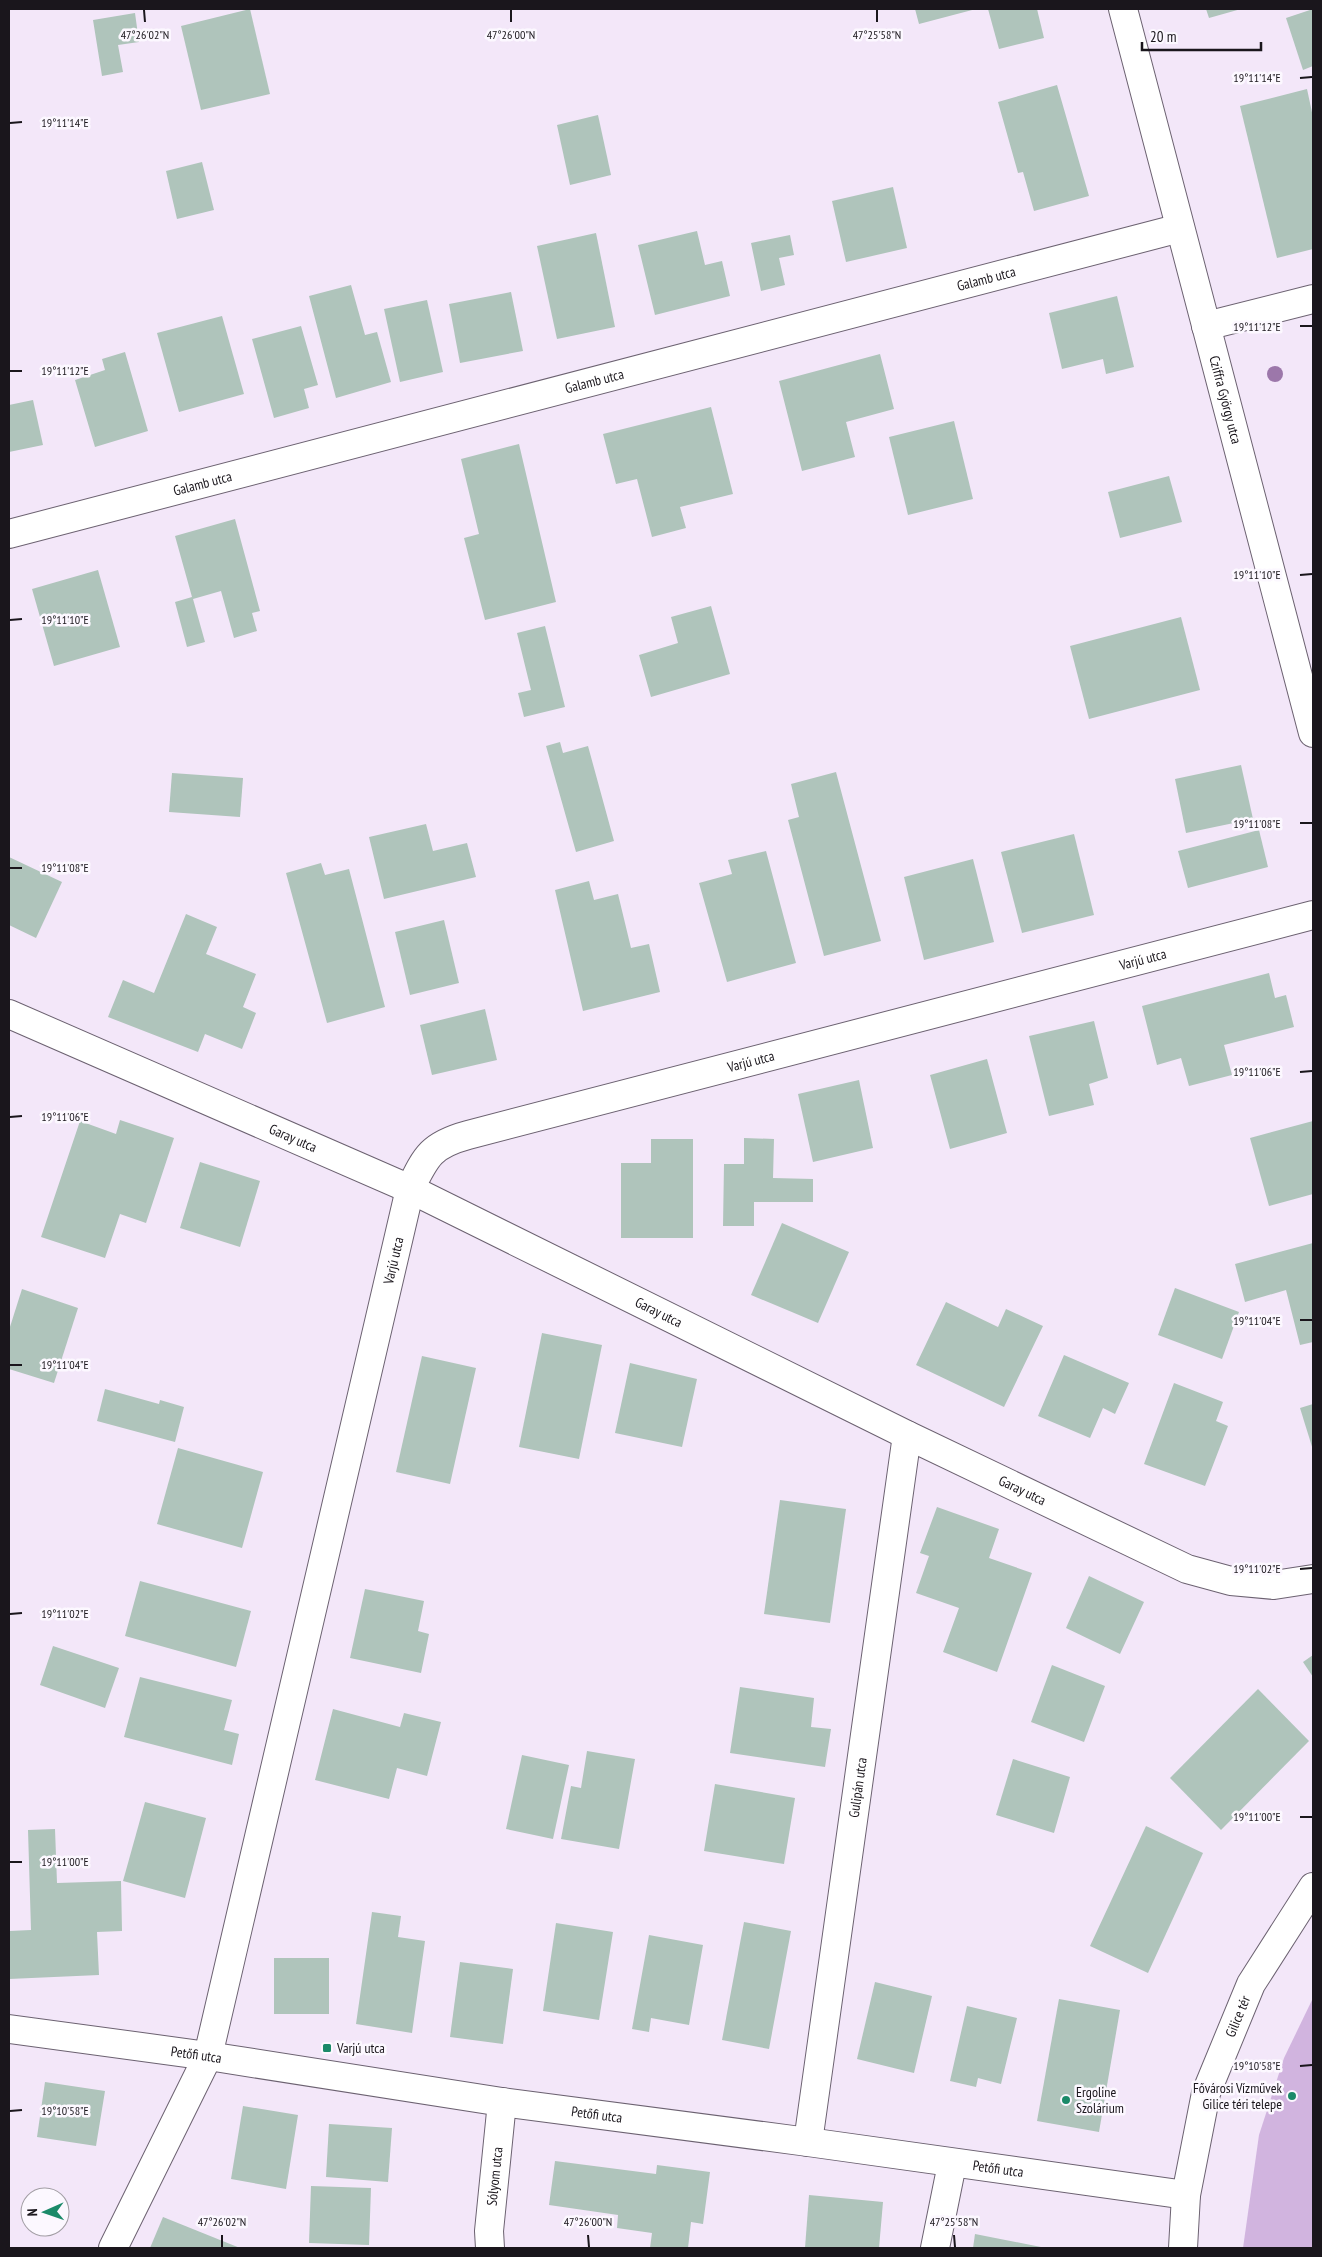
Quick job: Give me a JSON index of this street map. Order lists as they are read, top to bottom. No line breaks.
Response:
{"streets":{"street":["Galamb utca","Cziffra György utca","Varjú utca","Garay utca","Gulipán utca","Gilice tér","Petőfi utca","Sólyom utca"]},"crossings":[["Galamb utca","Cziffra György utca"],["Varjú utca","Garay utca"],["Varjú utca","Petőfi utca"],["Garay utca","Gulipán utca"],["Gulipán utca","Petőfi utca"],["Gilice tér","Petőfi utca"],["Petőfi utca","Sólyom utca"]],"places":{"transit":["Varjú utca"],"other":["Fővárosi Vízművek Gilice téri telepe","Ergoline Szolárium"]},"scale_bar":"20 m","north":"left","coordinates":["47°26'02\"N","47°26'00\"N","47°25'58\"N","19°11'14\"E","19°11'12\"E","19°11'10\"E","19°11'08\"E","19°11'06\"E","19°11'04\"E","19°11'02\"E","19°11'00\"E","19°10'58\"E"]}
